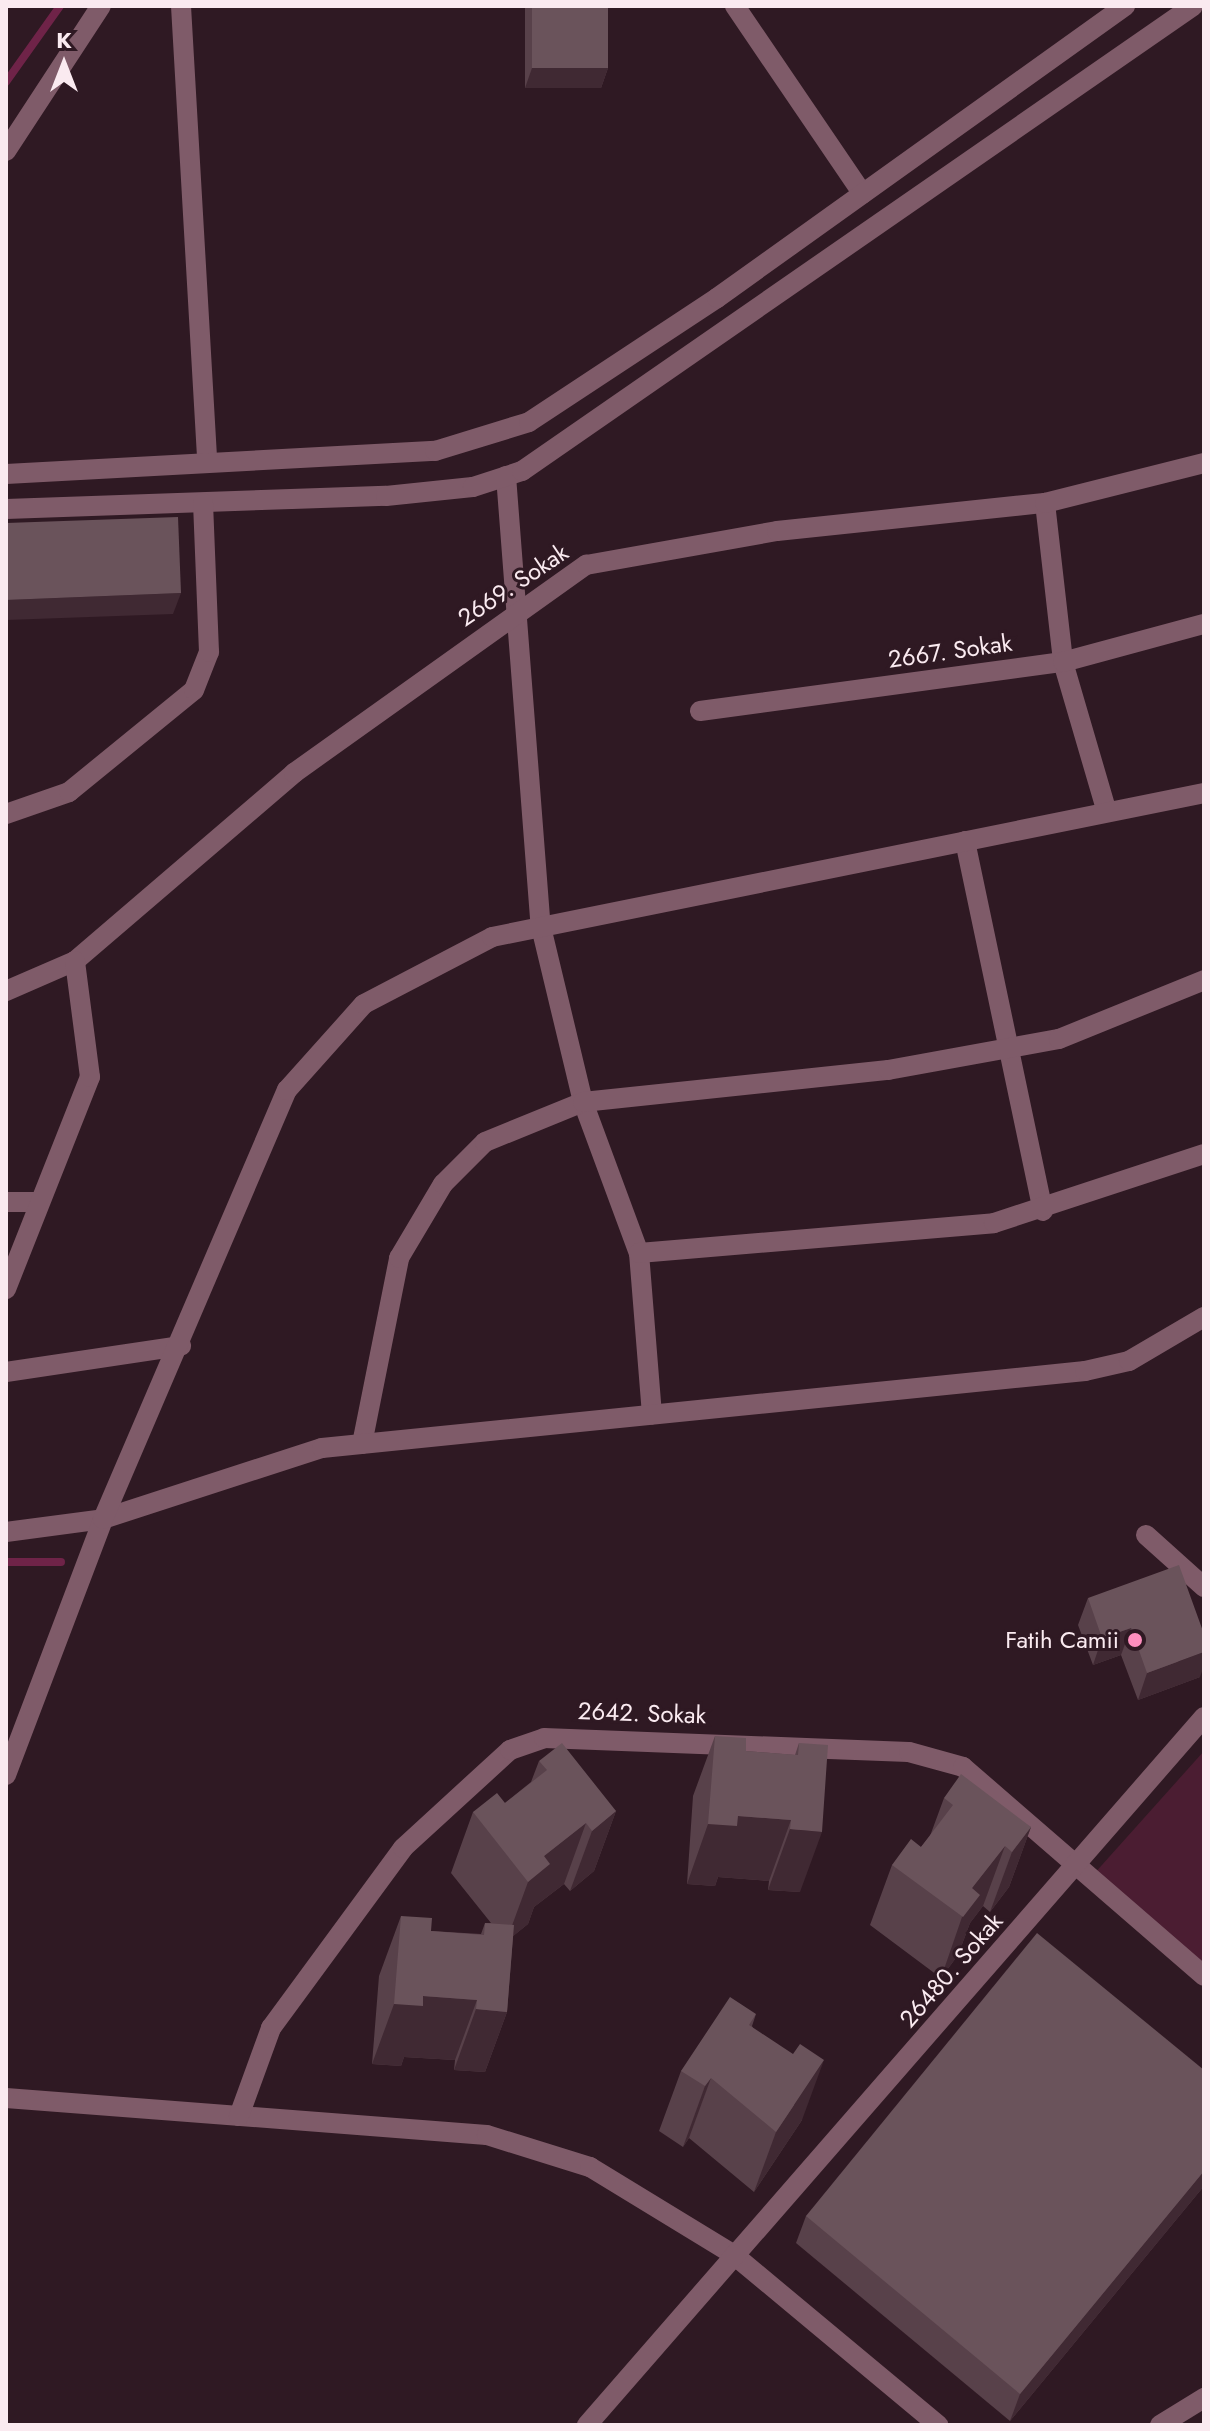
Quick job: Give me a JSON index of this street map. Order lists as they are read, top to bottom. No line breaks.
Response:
{"streets":{"street":["2669. Sokak","2667. Sokak","2642. Sokak","26480. Sokak"]},"crossings":[["2642. Sokak","26480. Sokak"]],"places":["Fatih Camii"],"north":"top"}
